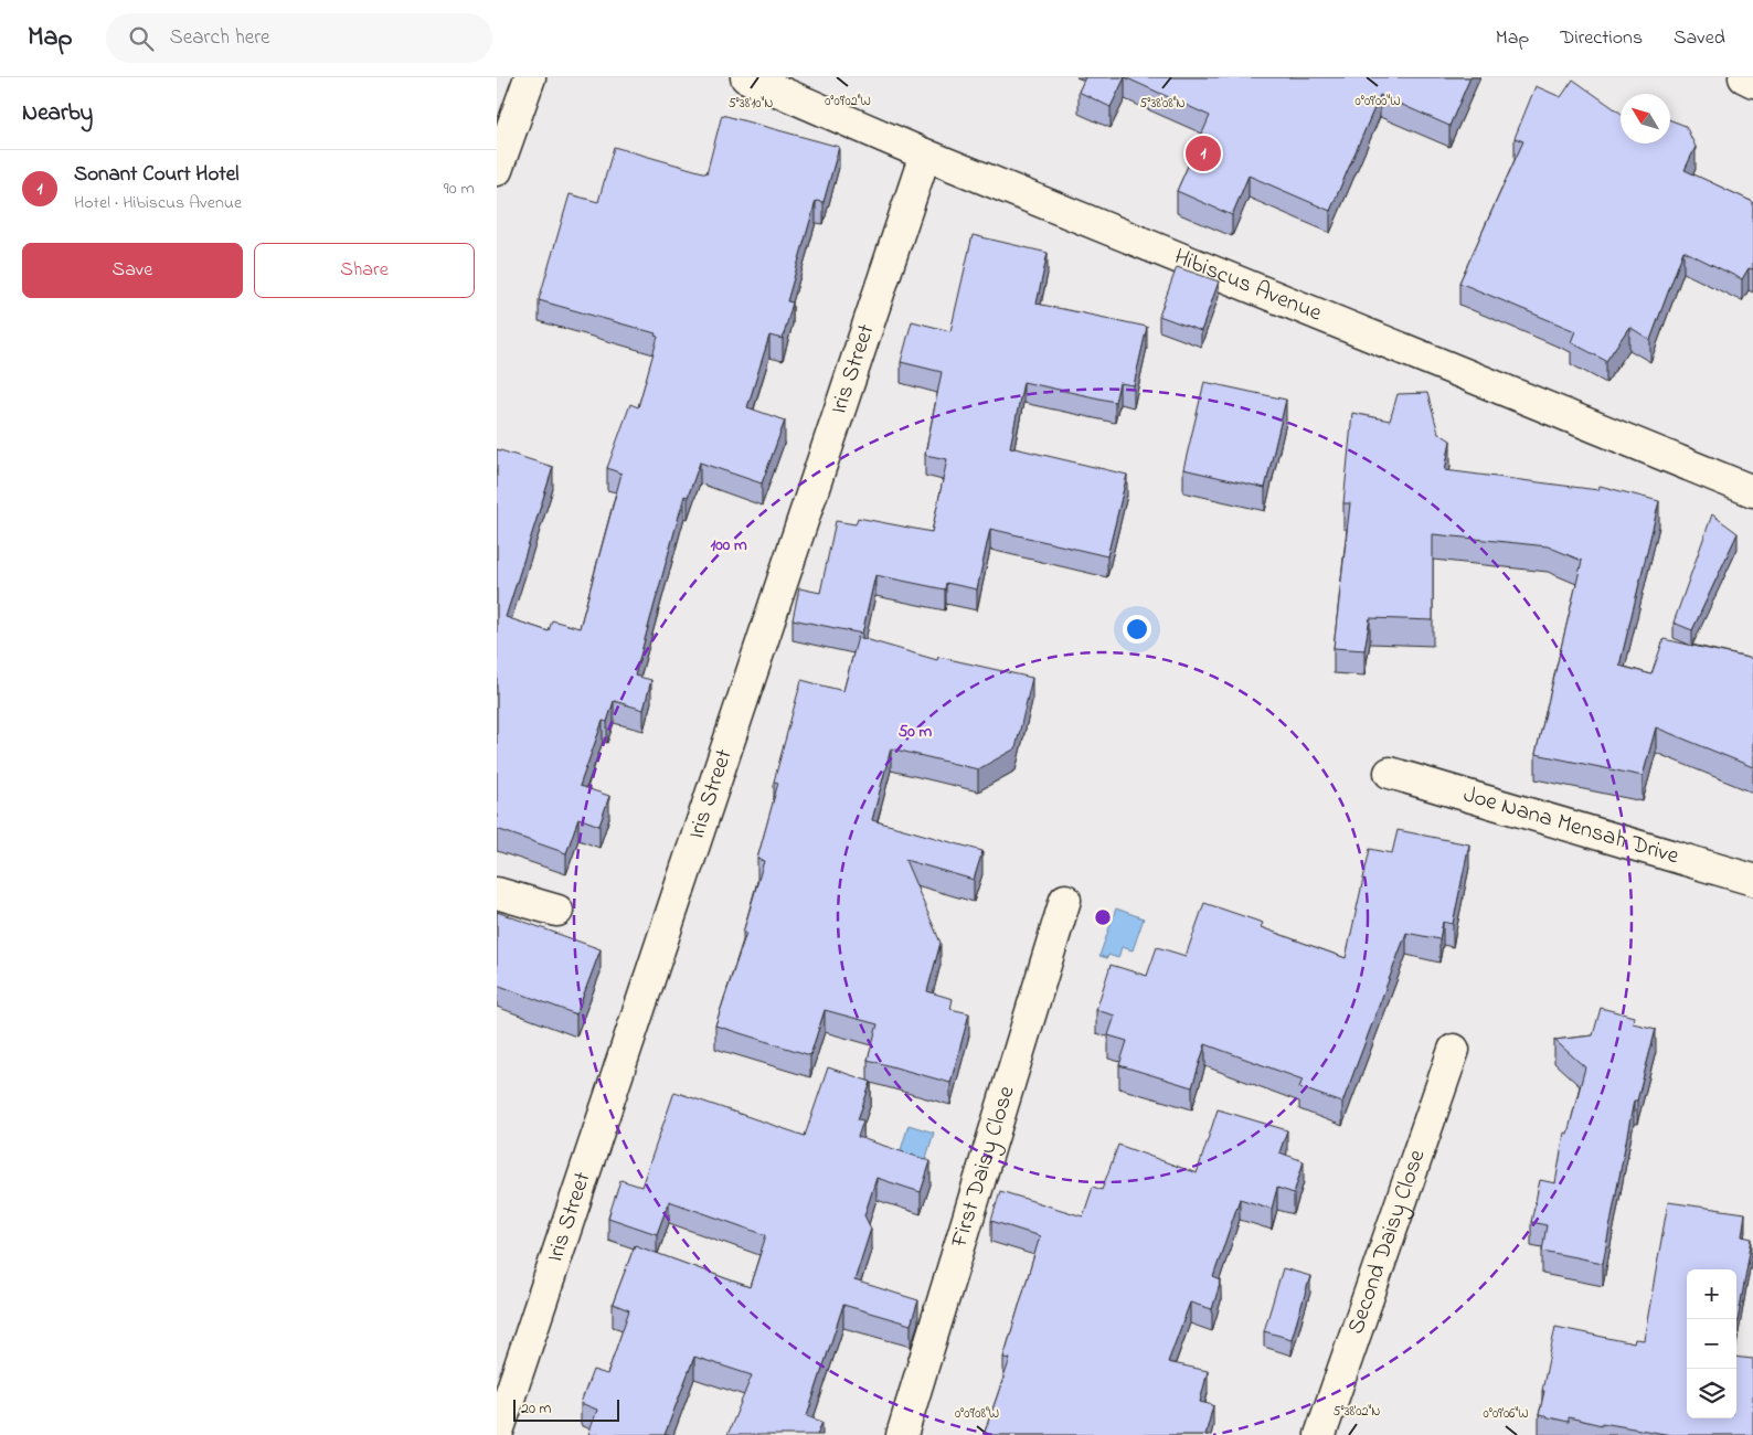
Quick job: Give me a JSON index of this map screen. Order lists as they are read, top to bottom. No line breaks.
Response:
{"streets":{"street":["Hibiscus Avenue","Iris Street","Joe Nana Mensah Drive","First Daisy Close","Second Daisy Close"]},"crossings":[["Hibiscus Avenue","Iris Street"]],"scale_bar":"20 m","north":"top left","page":{"header":"Map","search":"Search here","nav":["Map","Directions","Saved"],"heading":"Nearby","pins":"1","list":[{"mark":"1","name":"Sonant Court Hotel","note":"Hotel · Hibiscus Avenue","value":"90 m"}],"buttons":["Save","Share"],"map_buttons":["+","−"],"scale":"20 m"},"coordinates":["0°09'02\"W","0°09'00\"W","5°38'10\"N","5°38'08\"N","5°38'02\"N","0°09'08\"W","0°09'06\"W"],"rings":["100 m","50 m"]}
